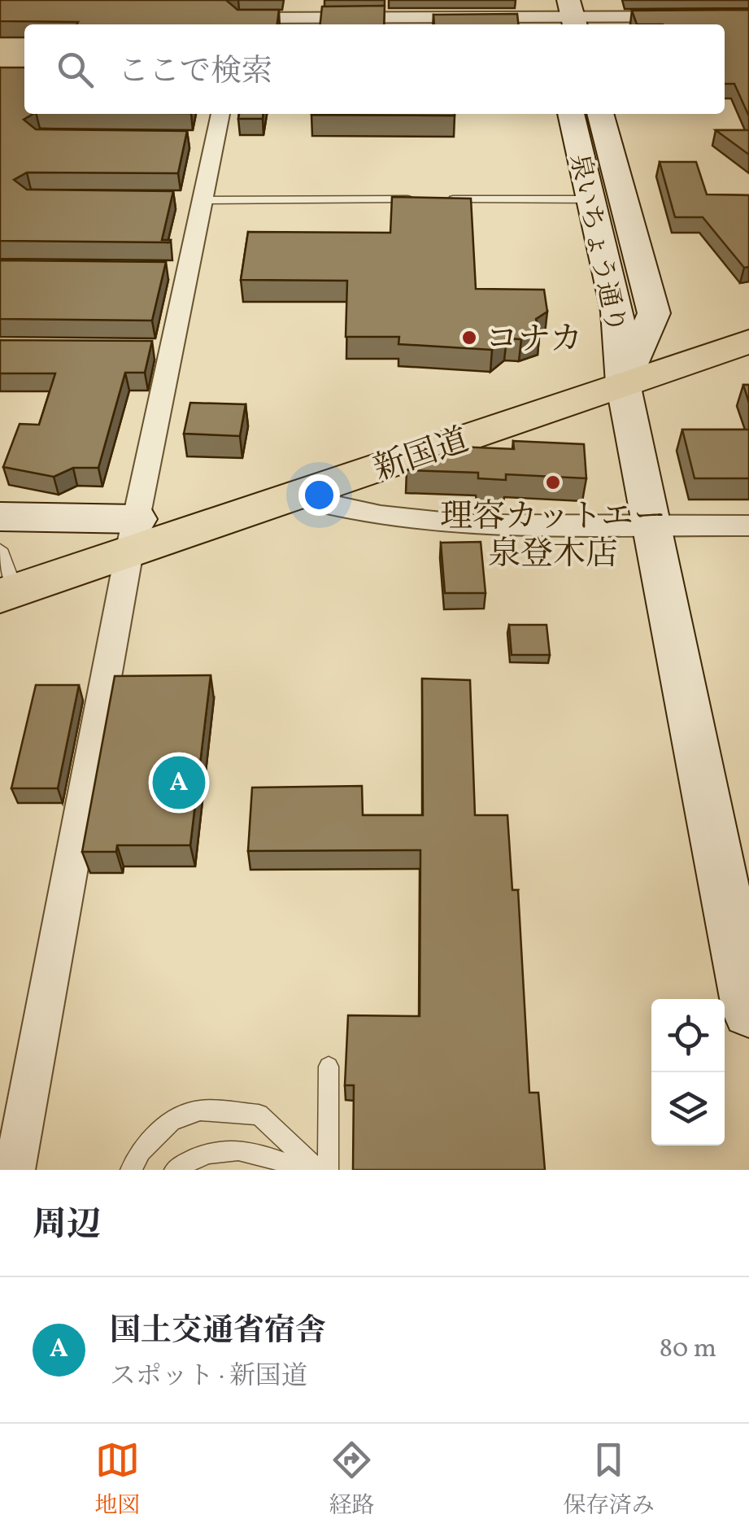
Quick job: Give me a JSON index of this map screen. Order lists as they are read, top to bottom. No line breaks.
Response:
{"streets":{"main road":["泉いちょう通り","新国道"]},"crossings":[["泉いちょう通り","新国道"]],"places":["コナカ","理容カットエー 泉登木店"],"page":{"search":"ここで検索","pins":"A","heading":"周辺","list":[{"mark":"A","name":"国土交通省宿舎","note":"スポット · 新国道","value":"80 m"}],"nav":["地図","経路","保存済み"]}}
